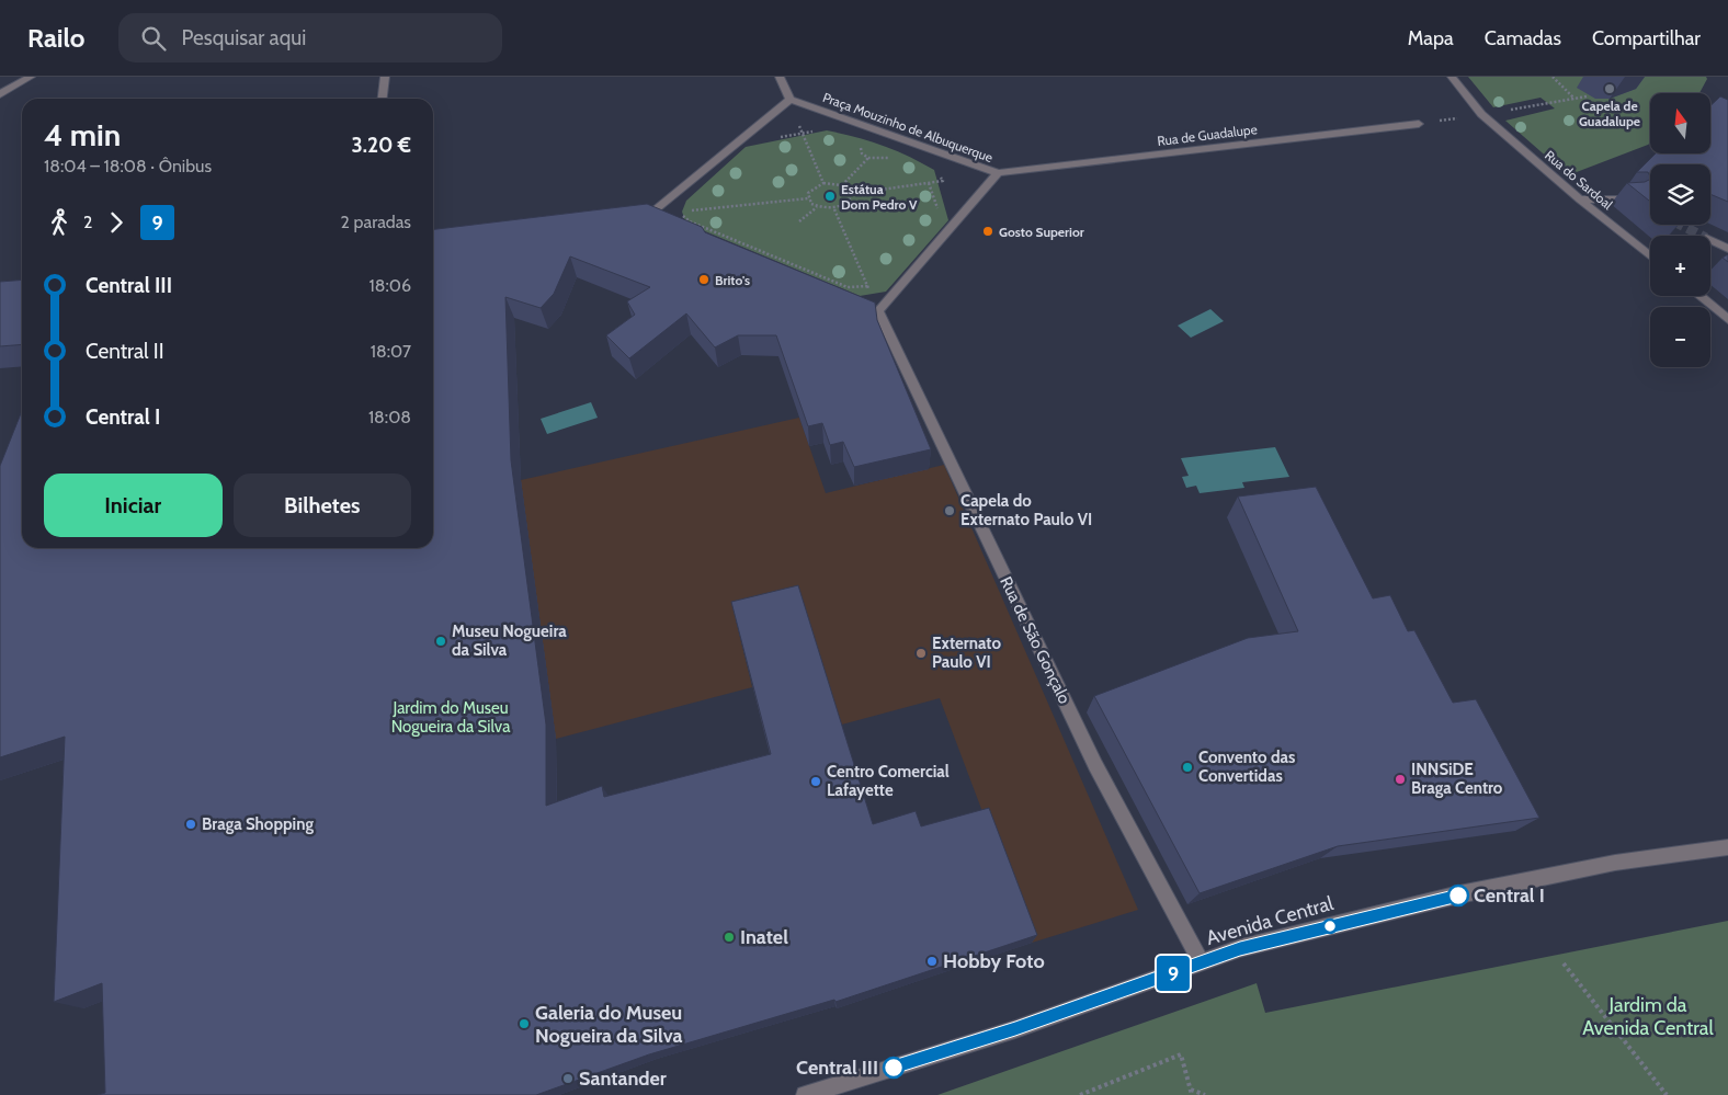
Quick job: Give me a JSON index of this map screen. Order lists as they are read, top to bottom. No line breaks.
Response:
{"streets":{"street":["Praça Mouzinho de Albuquerque","Rua de Guadalupe","Rua do Sardoal","Rua de São Gonçalo","Avenida Central"]},"crossings":[["Praça Mouzinho de Albuquerque","Rua de Guadalupe"],["Praça Mouzinho de Albuquerque","Rua de São Gonçalo"],["Rua de São Gonçalo","Avenida Central"]],"parks":["Jardim do Museu Nogueira da Silva","Jardim da Avenida Central"],"places":["Capela de Guadalupe","Estátua Dom Pedro V","Gosto Superior","Brito's","Capela do Externato Paulo VI","Museu Nogueira da Silva","Externato Paulo VI","Convento das Convertidas","INNSiDE Braga Centro","Centro Comercial Lafayette","Braga Shopping","Central I","Inatel","Hobby Foto","Galeria do Museu Nogueira da Silva","Central III","Santander"],"lines":["bus line 9"],"north":"top","page":{"header":"Railo","search":"Pesquisar aqui","nav":["Mapa","Camadas","Compartilhar"],"on_map":"9","map_buttons":["+","−"],"heading":["4 min","18:04 – 18:08 · Ônibus","3.20 €"],"legs":["2","9","2 paradas"],"list":[{"name":"Central III","value":"18:06"},{"name":"Central II","value":"18:07"},{"name":"Central I","value":"18:08"}],"buttons":["Iniciar","Bilhetes"]}}
